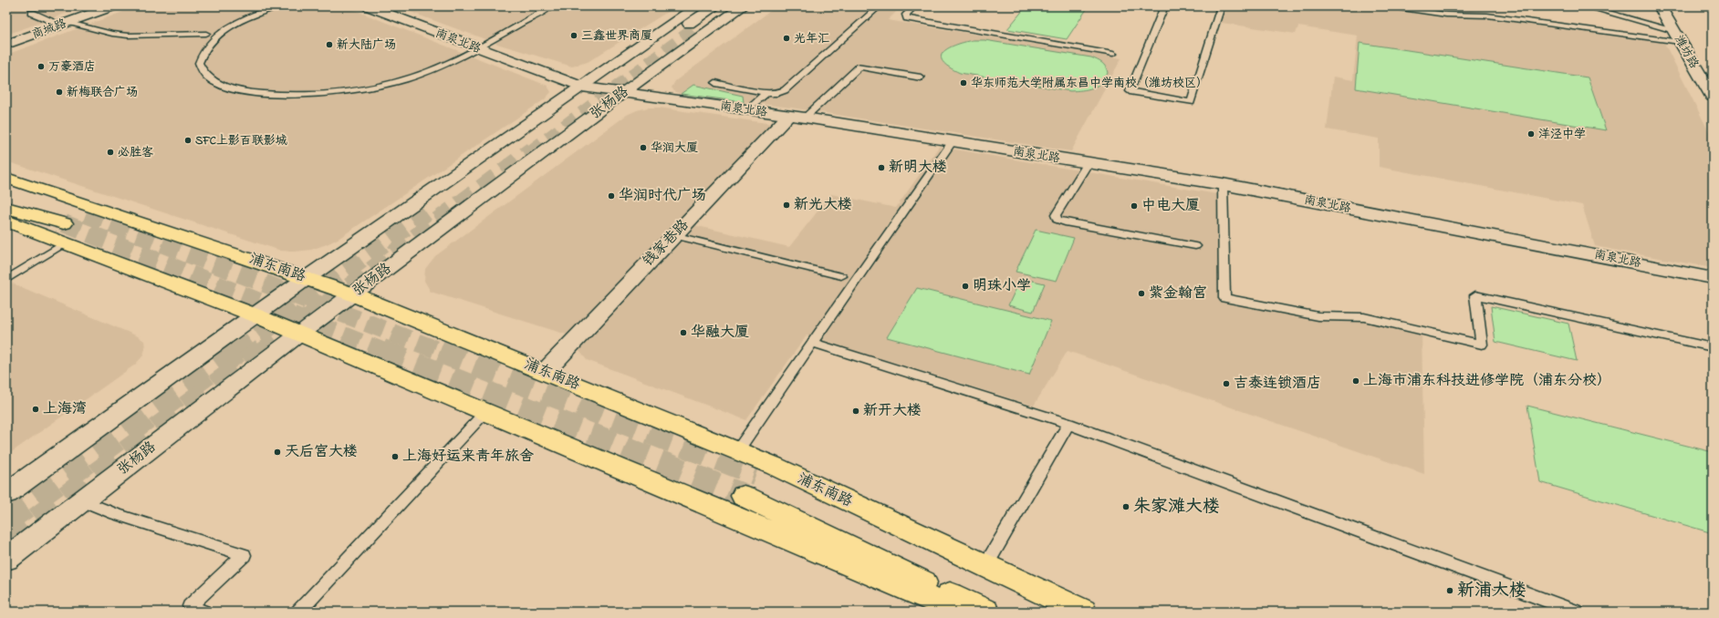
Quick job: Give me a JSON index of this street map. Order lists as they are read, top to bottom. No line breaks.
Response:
{"streets":{"main road":["浦东南路"],"street":["商城路","南泉北路","潍坊路","张杨路","钱家巷路"]},"crossings":[["南泉北路","张杨路"],["南泉北路","钱家巷路"],["张杨路","浦东南路"],["钱家巷路","浦东南路"]],"places":["三鑫世界商厦","光年汇","新大陆广场","万豪酒店","华东师范大学附属东昌中学南校（潍坊校区）","新梅联合广场","洋泾中学","SFC上影百联影城","华润大厦","必胜客","新明大楼","华润时代广场","新光大楼","中电大厦","明珠小学","紫金翰宫","华融大厦","上海市浦东科技进修学院（浦东分校）","吉泰连锁酒店","上海湾","新开大楼","天后宫大楼","上海好运来青年旅舍","朱家滩大楼","新浦大楼"]}
